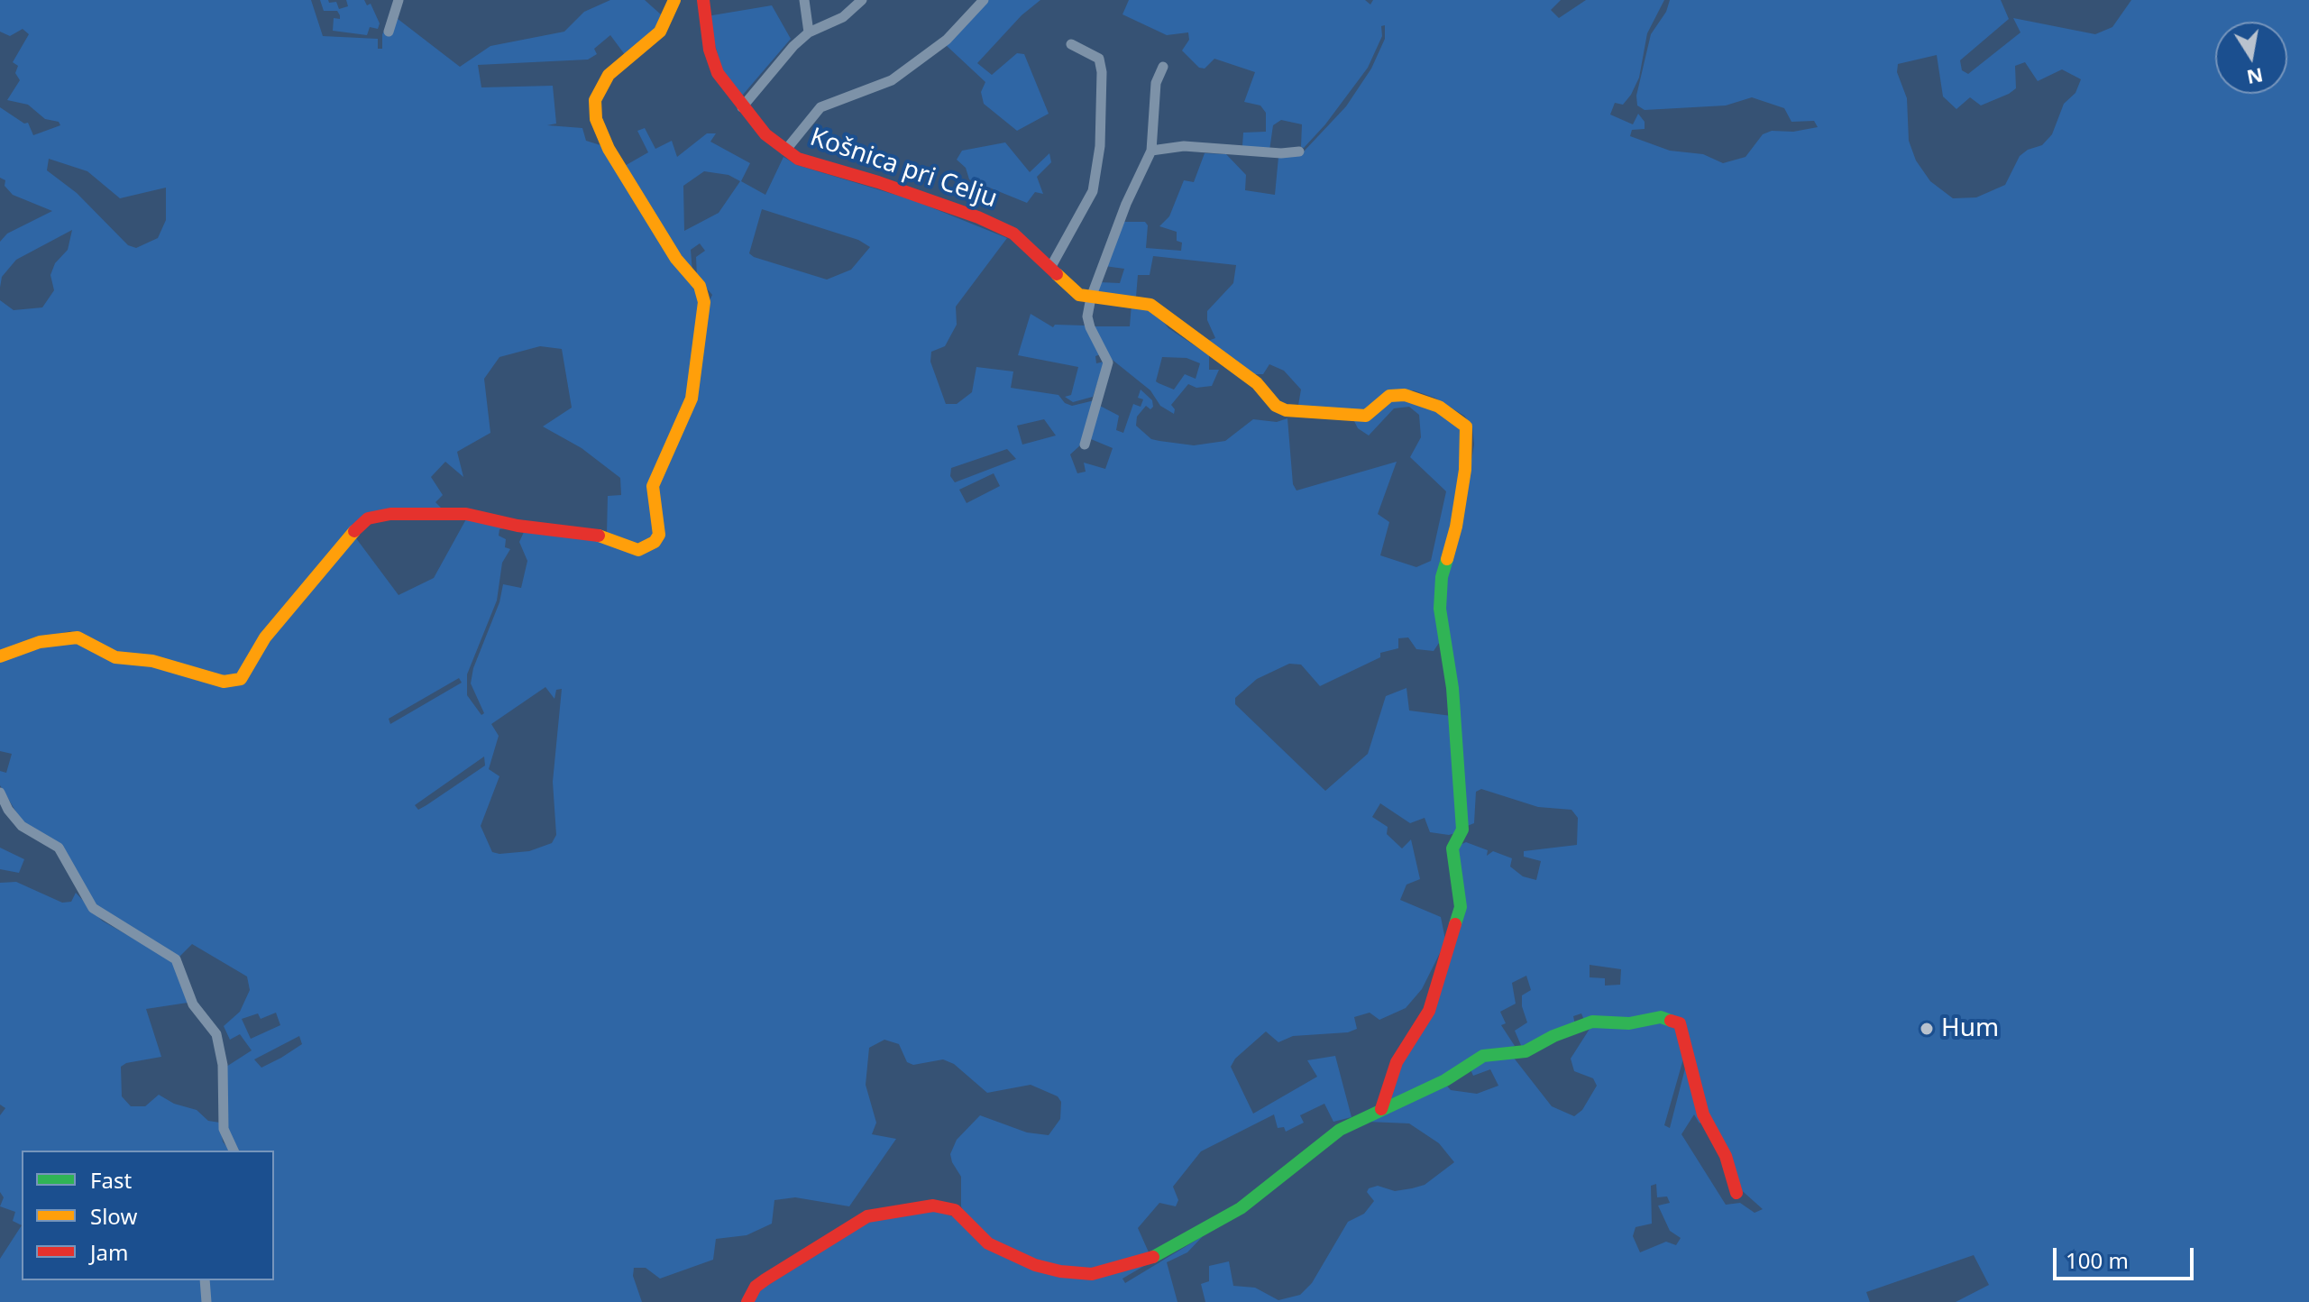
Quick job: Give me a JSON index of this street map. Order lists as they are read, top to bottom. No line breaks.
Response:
{"streets":{"street":["Košnica pri Celju"]},"places":["Hum"],"legend":["Fast","Slow","Jam"],"scale_bar":"100 m","north":"bottom"}
